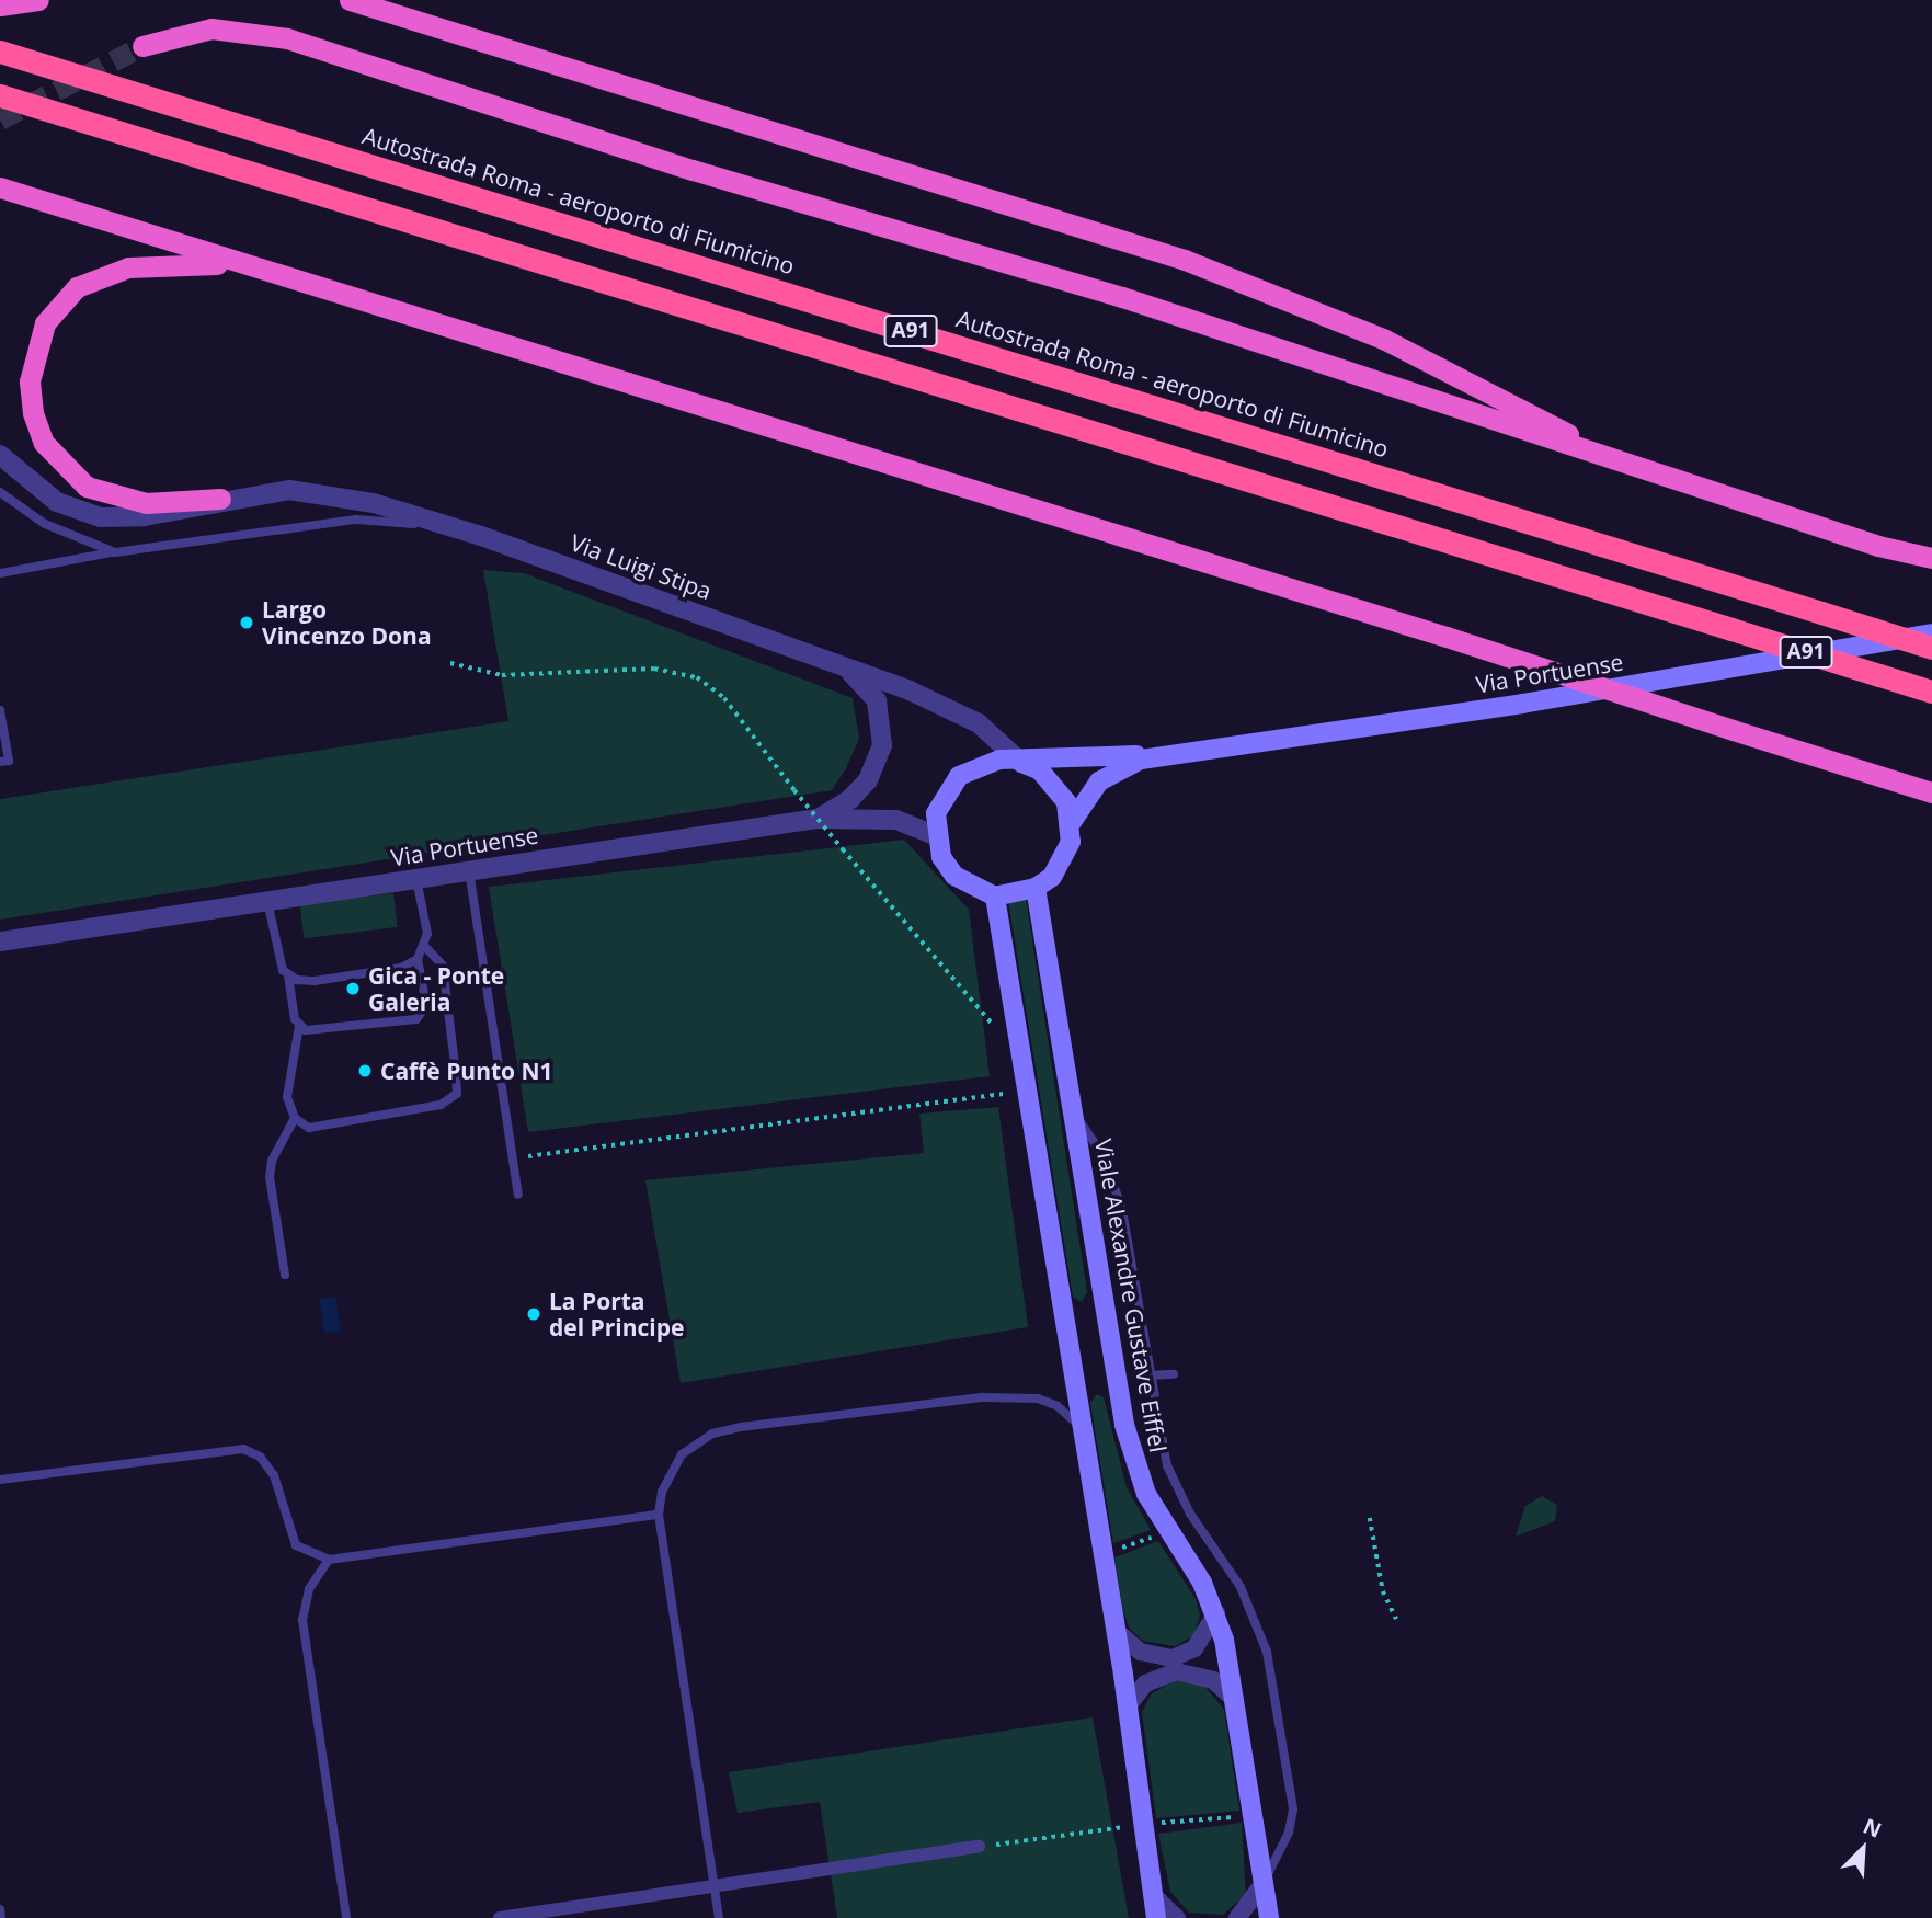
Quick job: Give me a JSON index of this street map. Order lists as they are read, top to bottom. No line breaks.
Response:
{"streets":{"highway":["Autostrada Roma - aeroporto di Fiumicino","A91"],"main road":["Via Portuense","Viale Alexandre Gustave Eiffel"],"street":["Via Luigi Stipa"]},"crossings":[["Via Luigi Stipa","Via Portuense"],["Via Luigi Stipa","Viale Alexandre Gustave Eiffel"],["Via Portuense","Viale Alexandre Gustave Eiffel"]],"places":["Largo Vincenzo Dona","Gica - Ponte Galeria","Caffè Punto N1","La Porta del Principe"],"north":"top right"}
